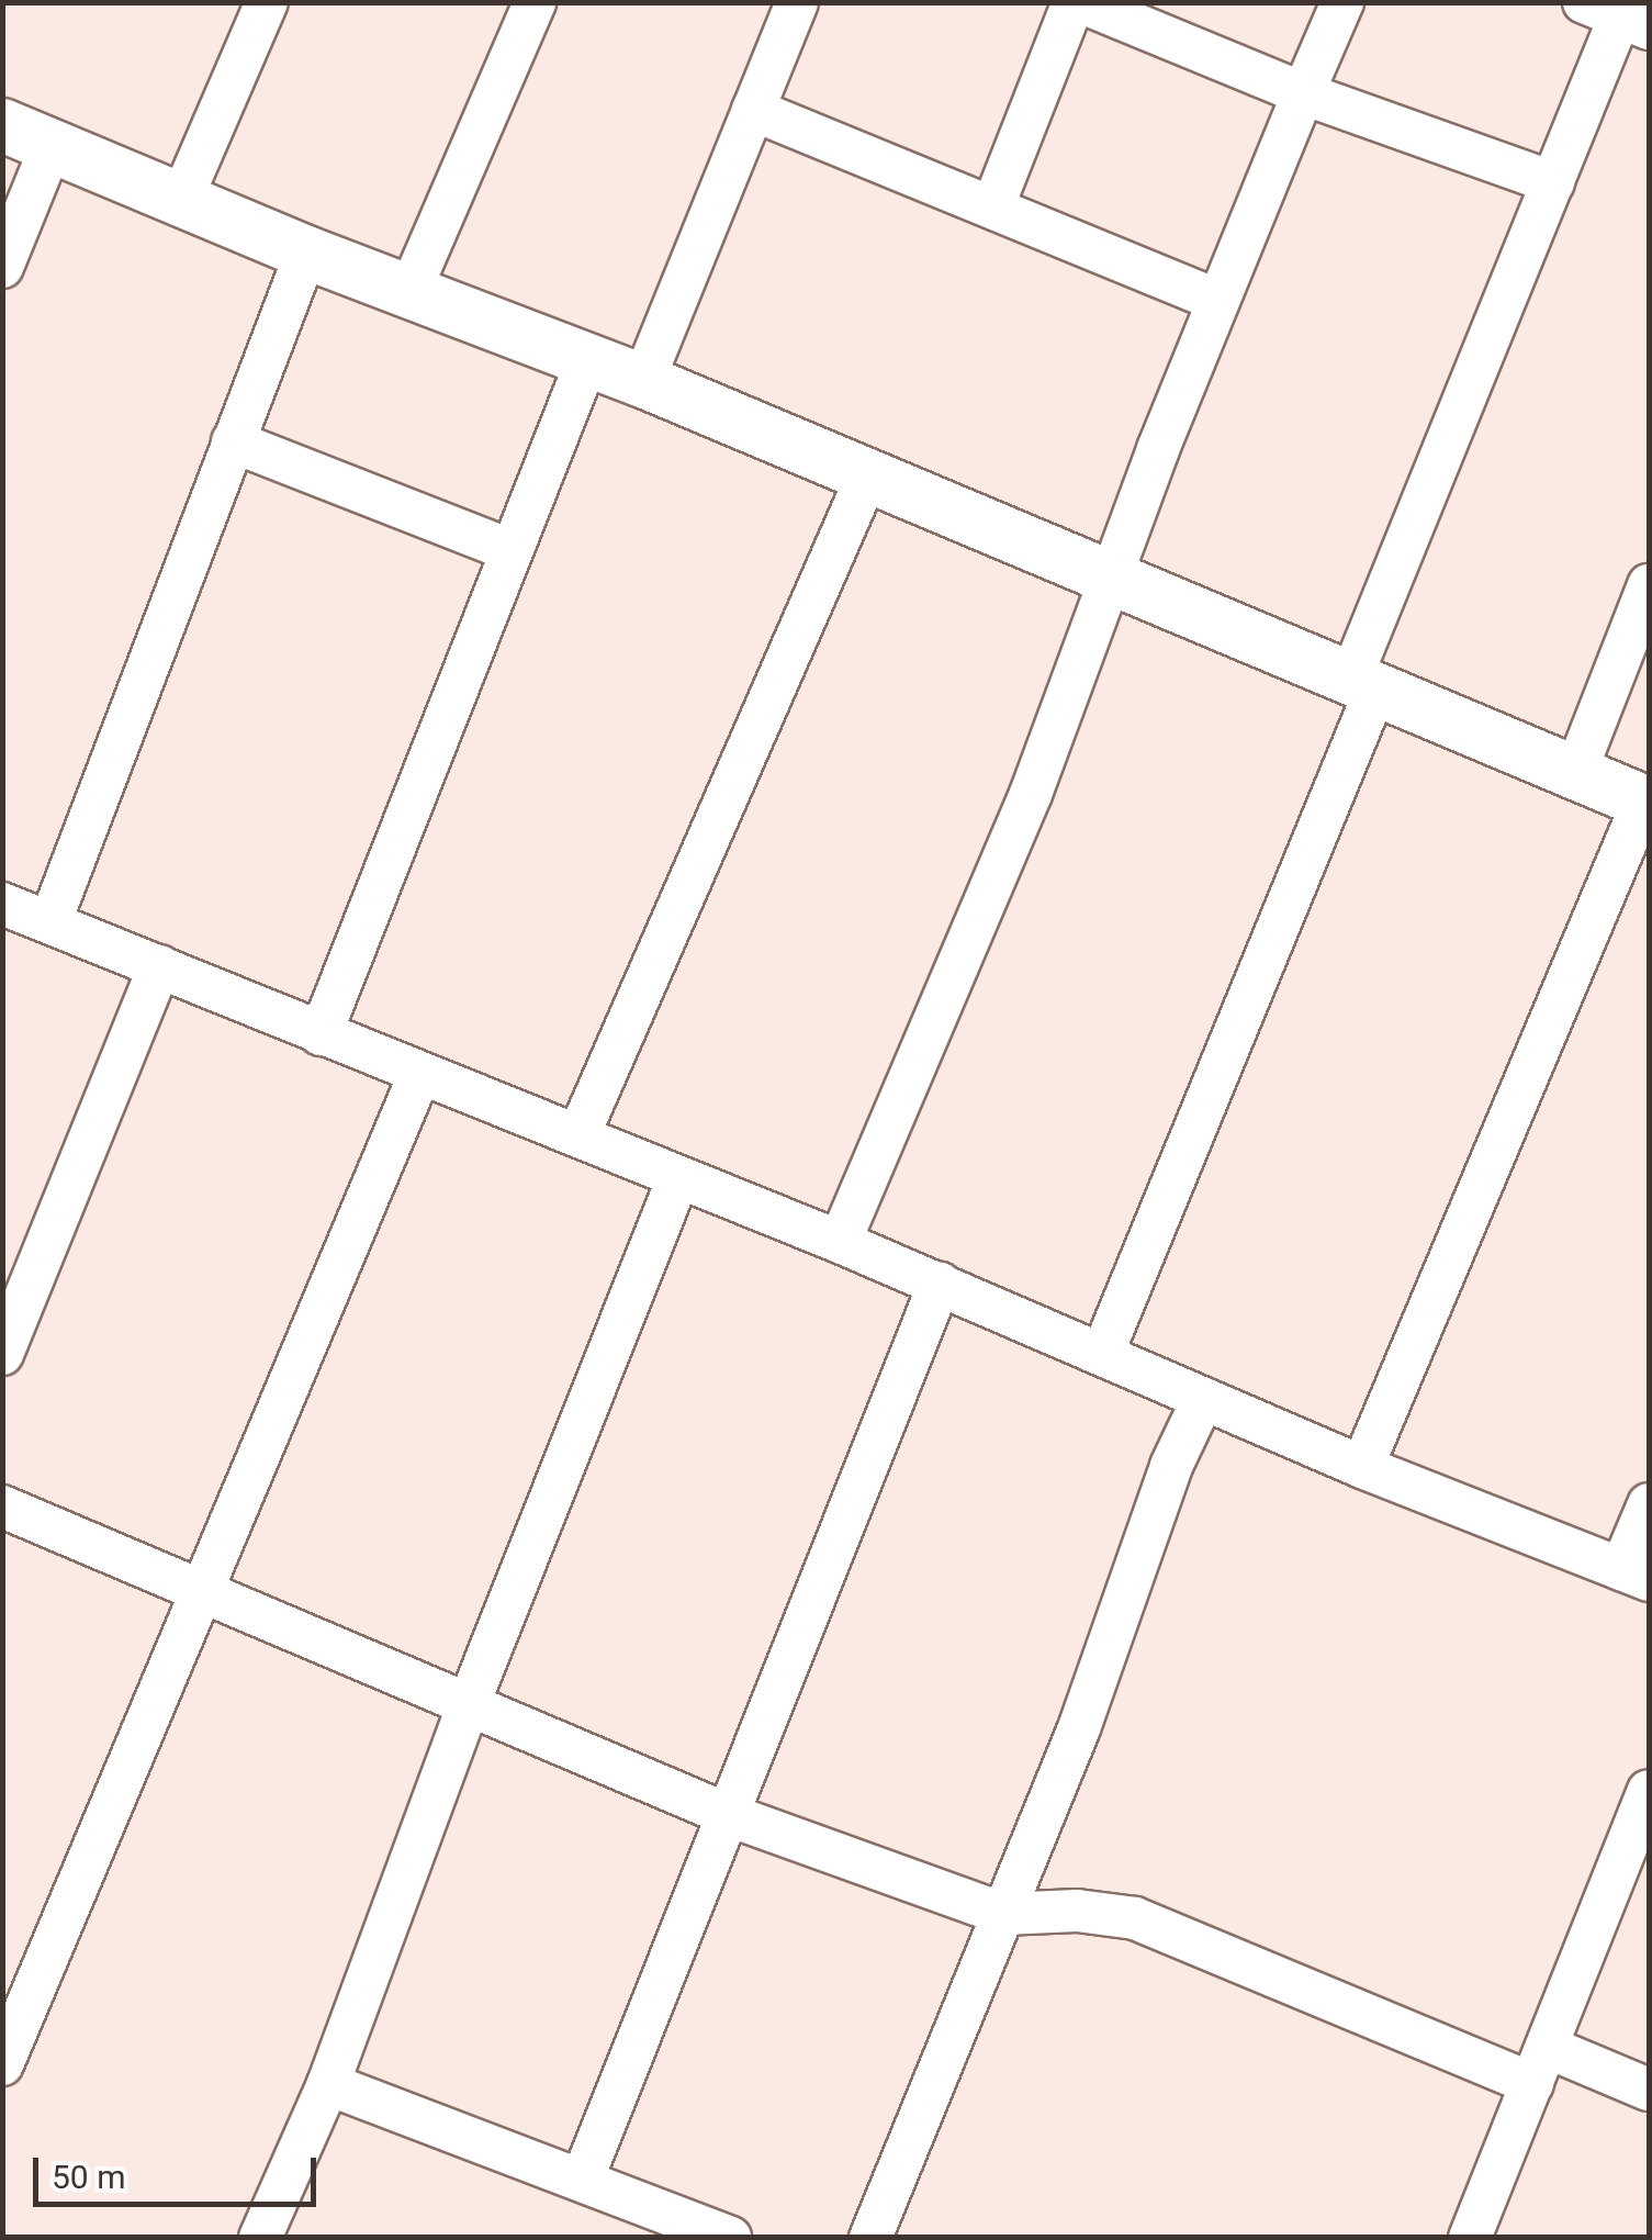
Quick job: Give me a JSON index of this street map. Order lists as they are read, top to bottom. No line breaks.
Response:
{"scale_bar":"50 m"}
